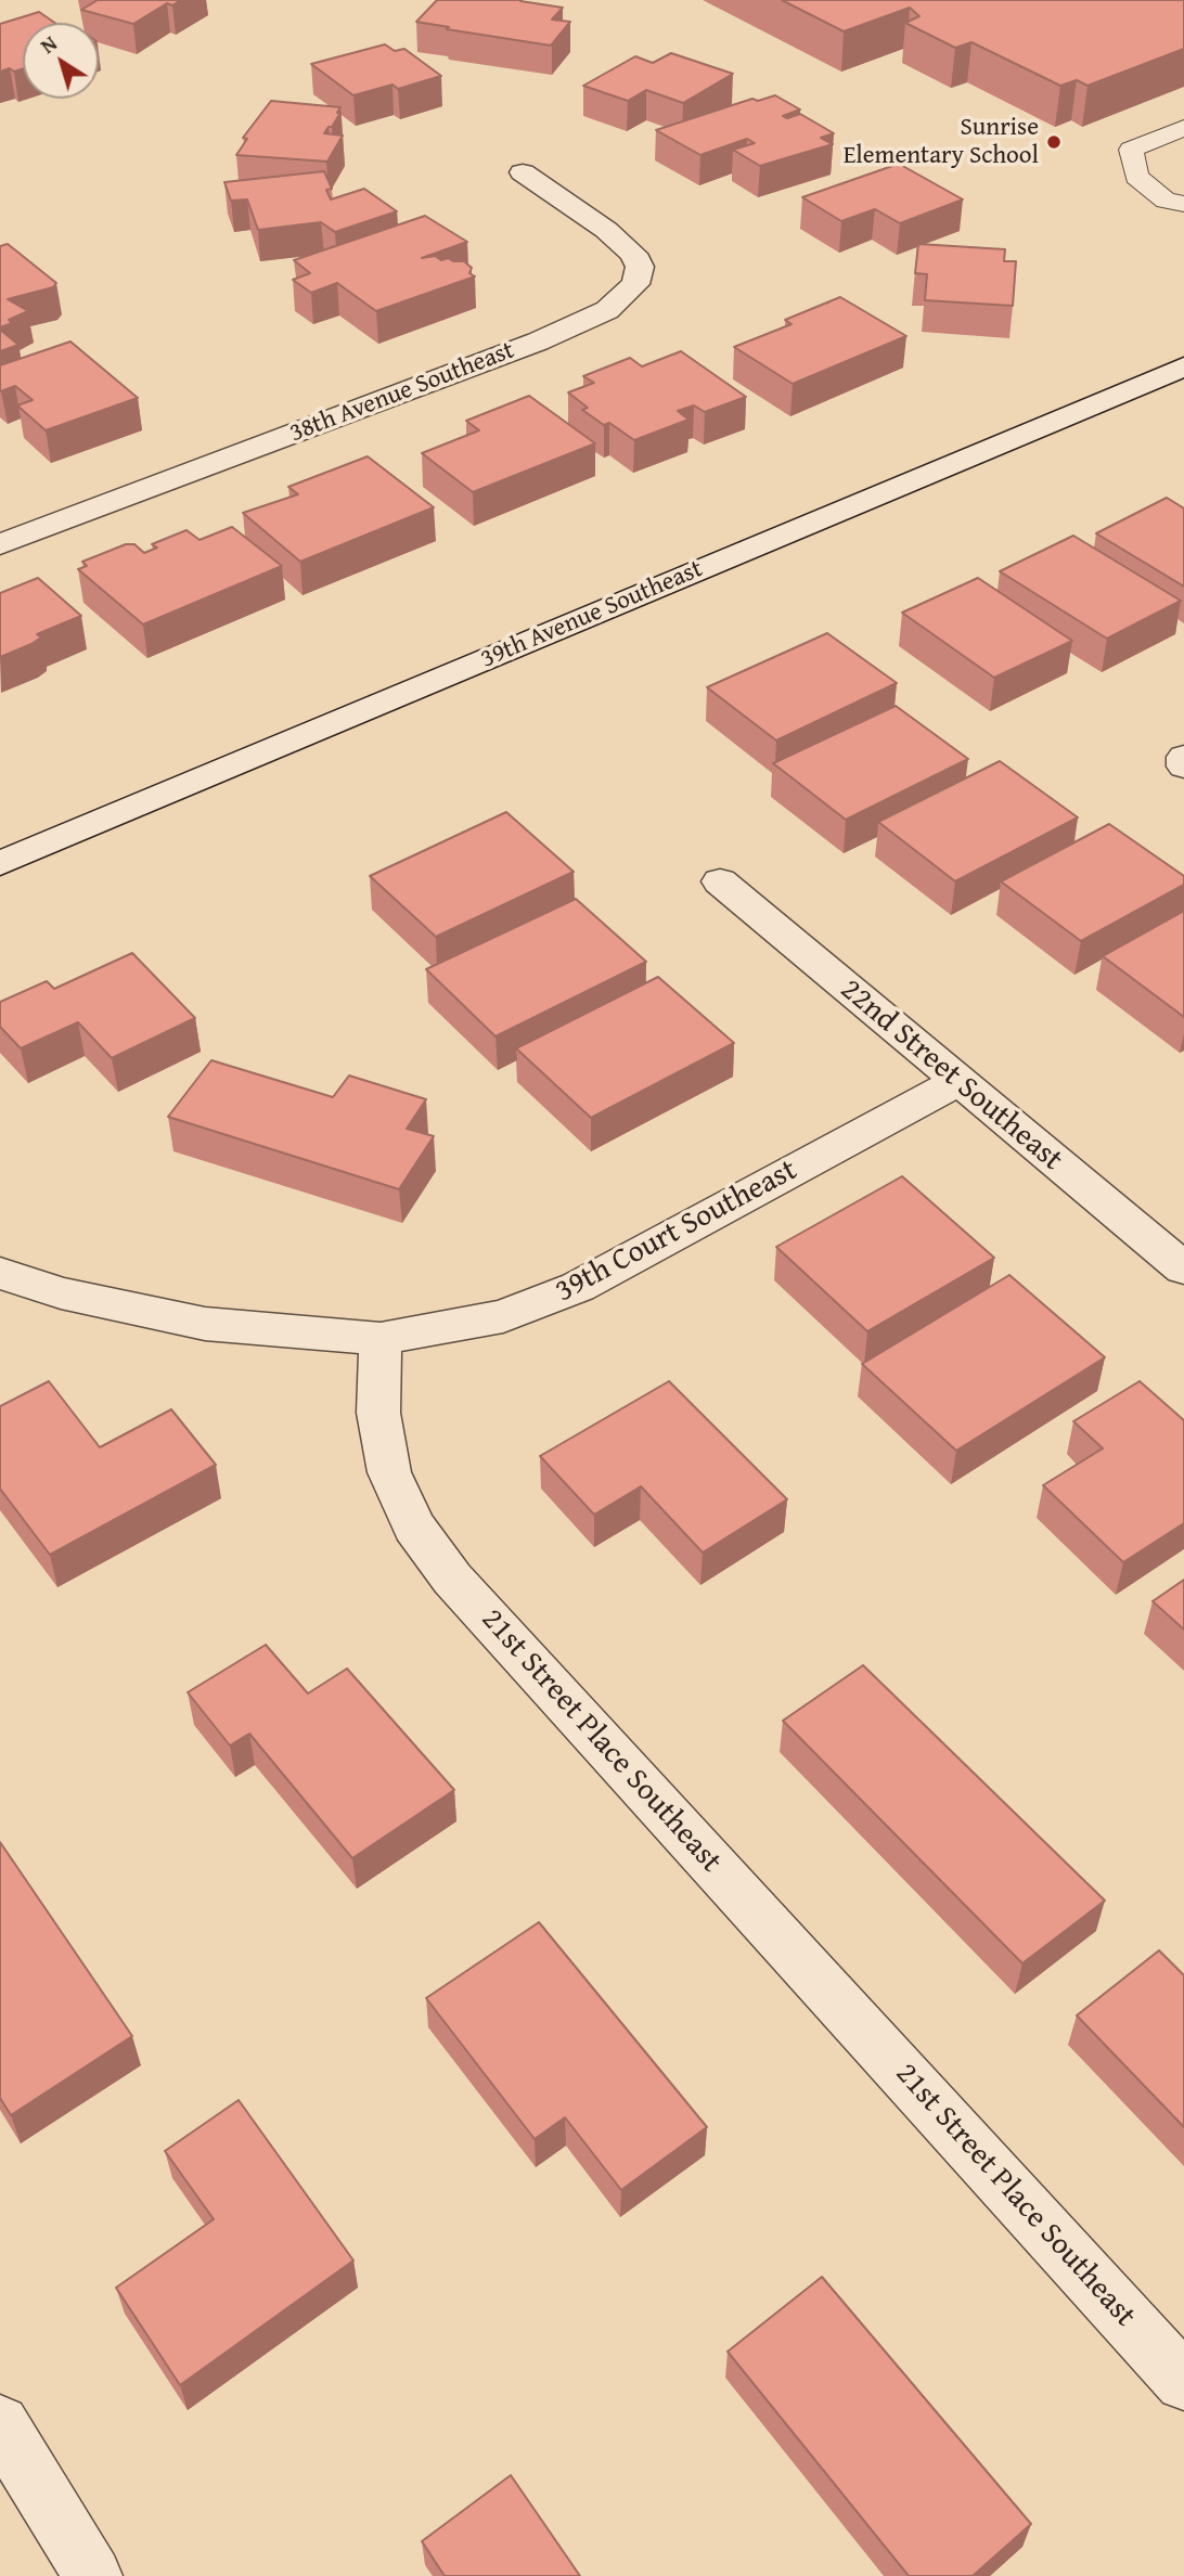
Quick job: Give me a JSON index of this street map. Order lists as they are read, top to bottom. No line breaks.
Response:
{"streets":{"street":["38th Avenue Southeast","39th Avenue Southeast","22nd Street Southeast","39th Court Southeast","21st Street Place Southeast"]},"crossings":[["22nd Street Southeast","39th Court Southeast"],["39th Court Southeast","21st Street Place Southeast"]],"places":["Sunrise Elementary School"],"north":"top left"}
